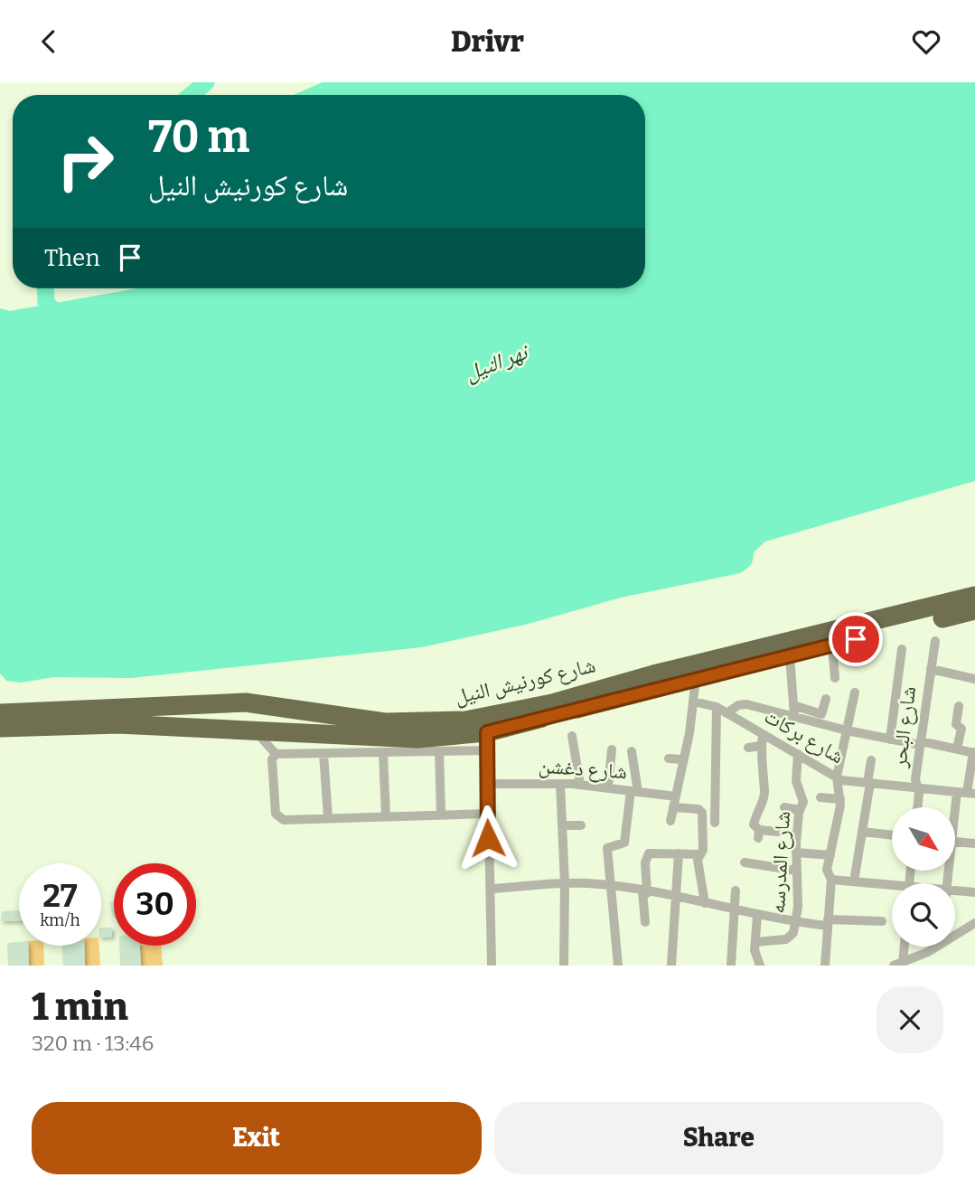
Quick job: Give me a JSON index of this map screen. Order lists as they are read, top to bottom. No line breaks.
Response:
{"streets":{"highway":["شارع كورنيش النيل"],"street":["شارع البحر","شارع بركات","شارع دغشن","شارع المدرسه"]},"crossings":[["شارع البحر","شارع بركات"],["شارع بركات","شارع المدرسه"]],"water":["نهر النيل"],"north":"bottom right","page":{"header":"Drivr","turn":["70 m","شارع كورنيش النيل"],"then":"Then","speed":"27 km/h","limit":"30","heading":["1 min","320 m · 13:46"],"buttons":["Exit","Share"]}}
